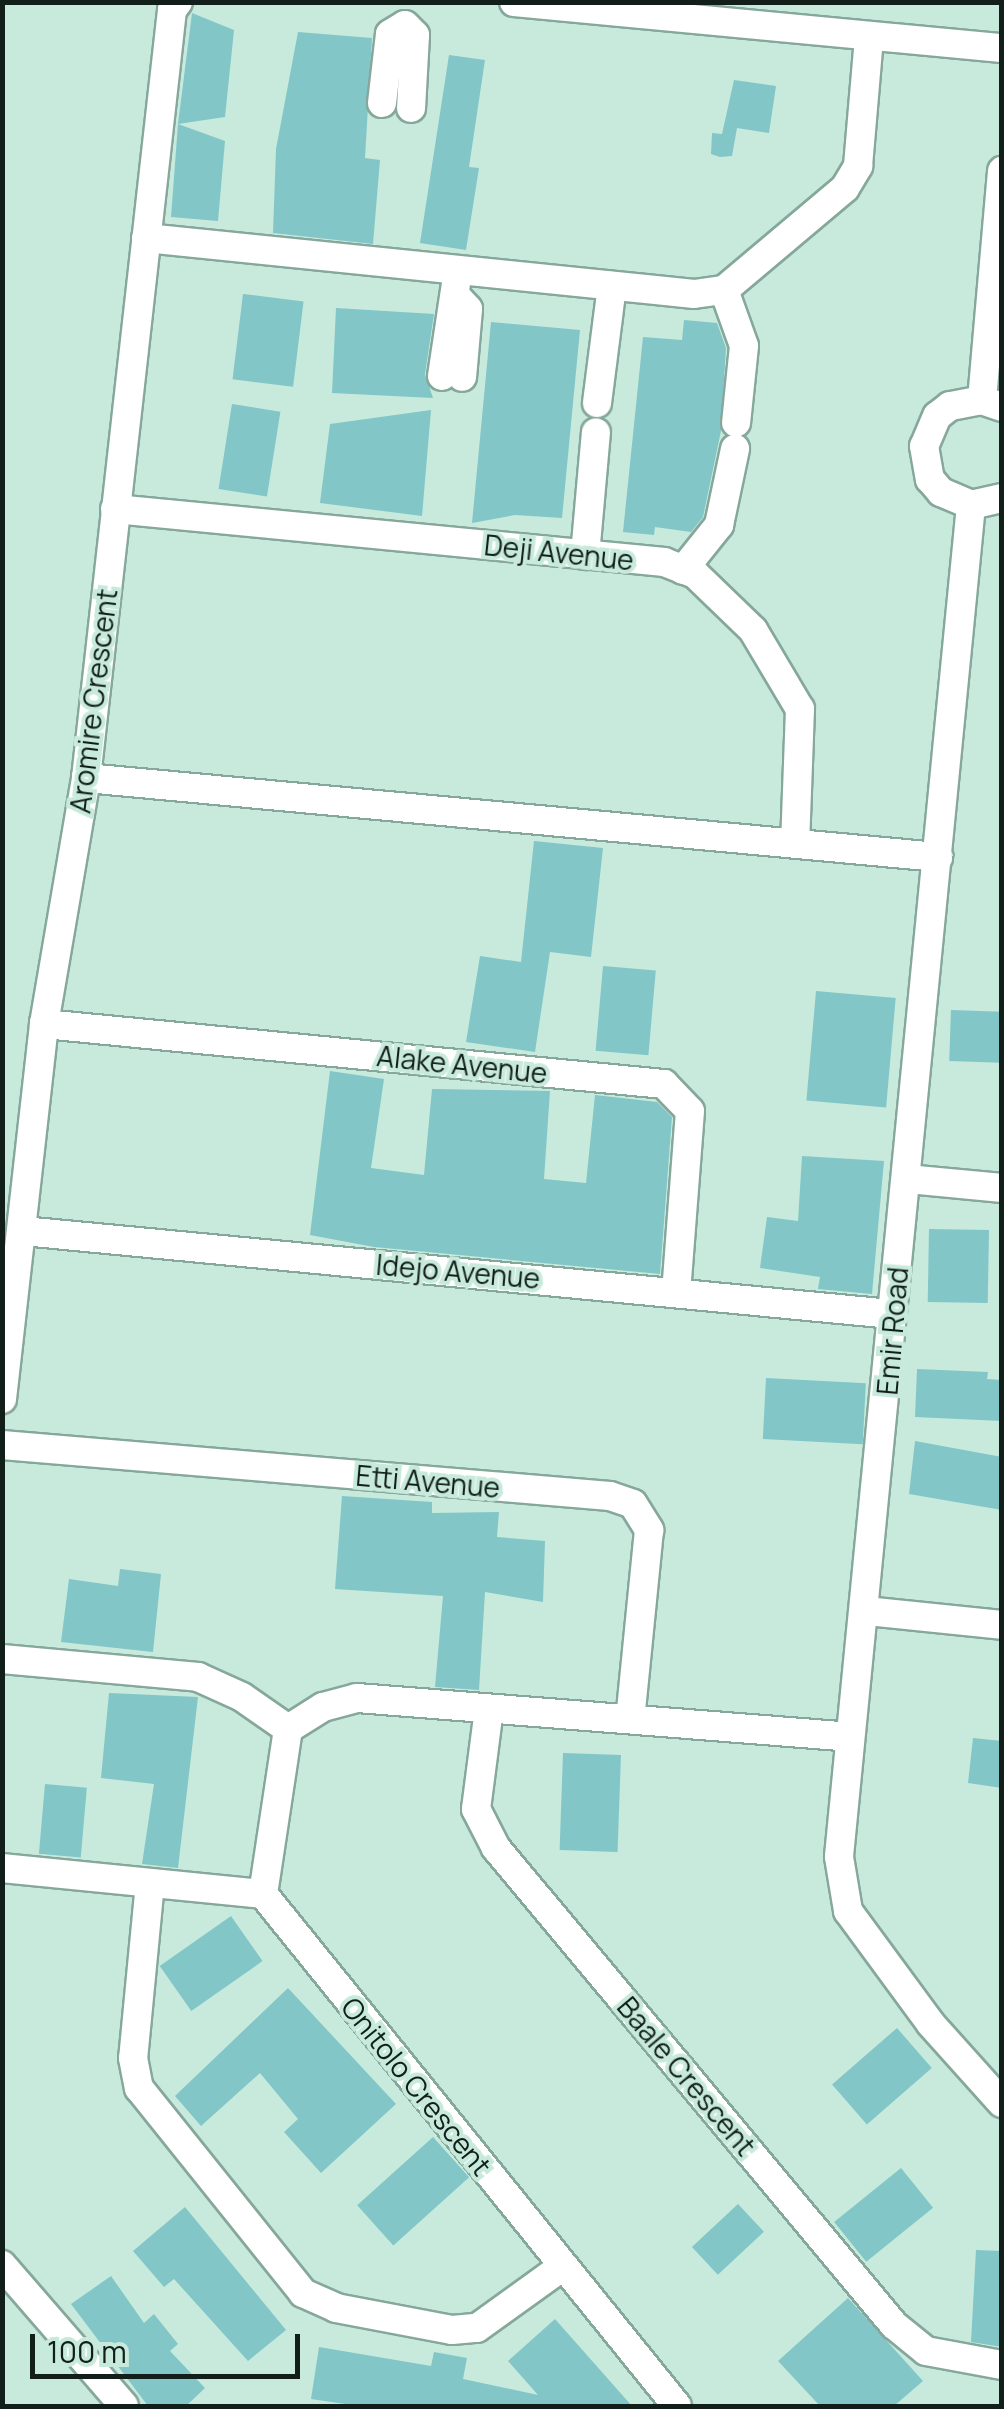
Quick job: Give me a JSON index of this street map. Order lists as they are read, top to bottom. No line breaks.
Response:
{"streets":{"street":["Deji Avenue","Aromire Crescent","Alake Avenue","Idejo Avenue","Emir Road","Etti Avenue","Baale Crescent","Onitolo Crescent"]},"crossings":[["Deji Avenue","Aromire Crescent"],["Aromire Crescent","Alake Avenue"],["Aromire Crescent","Idejo Avenue"],["Alake Avenue","Idejo Avenue"],["Idejo Avenue","Emir Road"]],"scale_bar":"100 m"}
